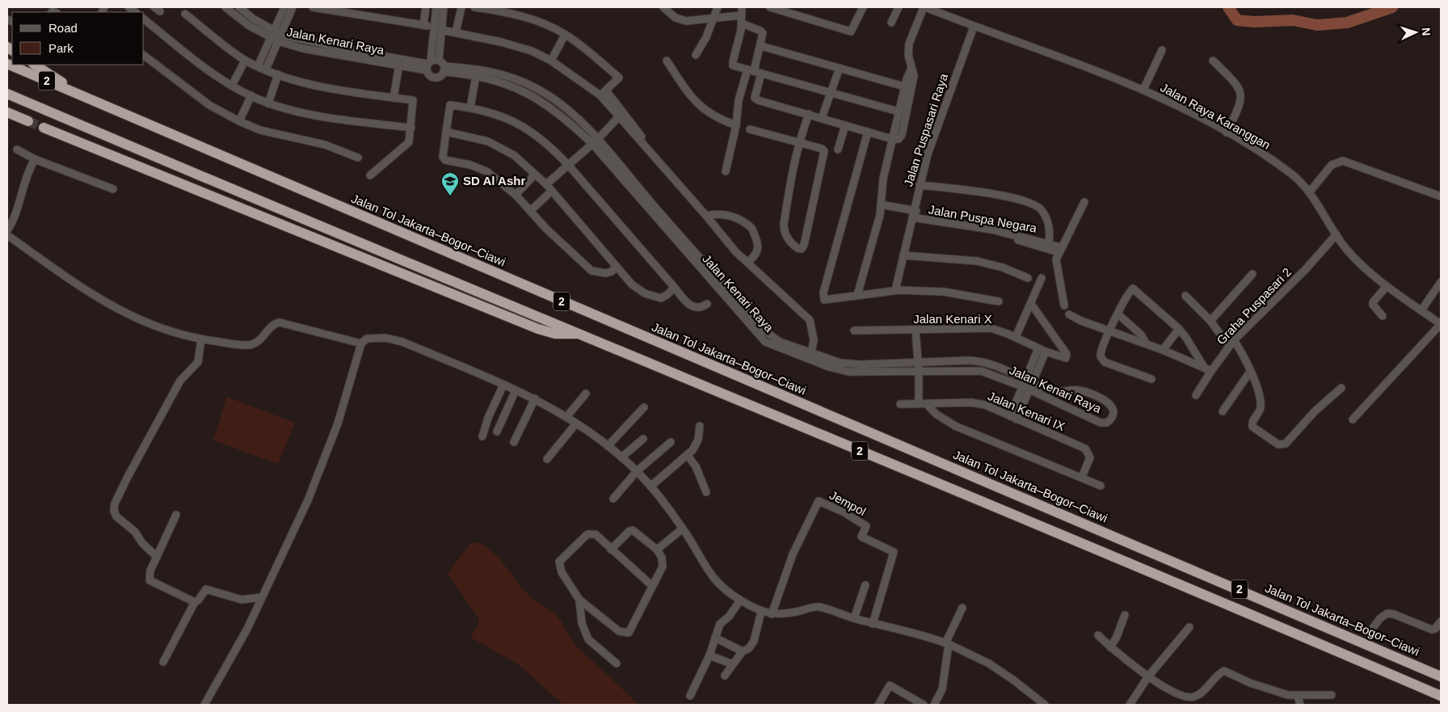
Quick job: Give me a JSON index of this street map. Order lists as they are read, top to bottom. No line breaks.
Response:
{"streets":{"highway":["2","Jalan Tol Jakarta–Bogor–Ciawi"],"street":["Jalan Kenari Raya","Jalan Raya Karanggan","Jalan Puspasari Raya","Jalan Puspa Negara","Graha Puspasari 2","Jalan Kenari X","Jalan Kenari IX","Jempol"]},"crossings":[["Jalan Raya Karanggan","Jalan Puspasari Raya"],["Jalan Raya Karanggan","Graha Puspasari 2"],["Jalan Puspasari Raya","Jalan Puspa Negara"]],"places":{"school or university":["SD Al Ashr"]},"legend":["Road","Park"],"north":"right"}
